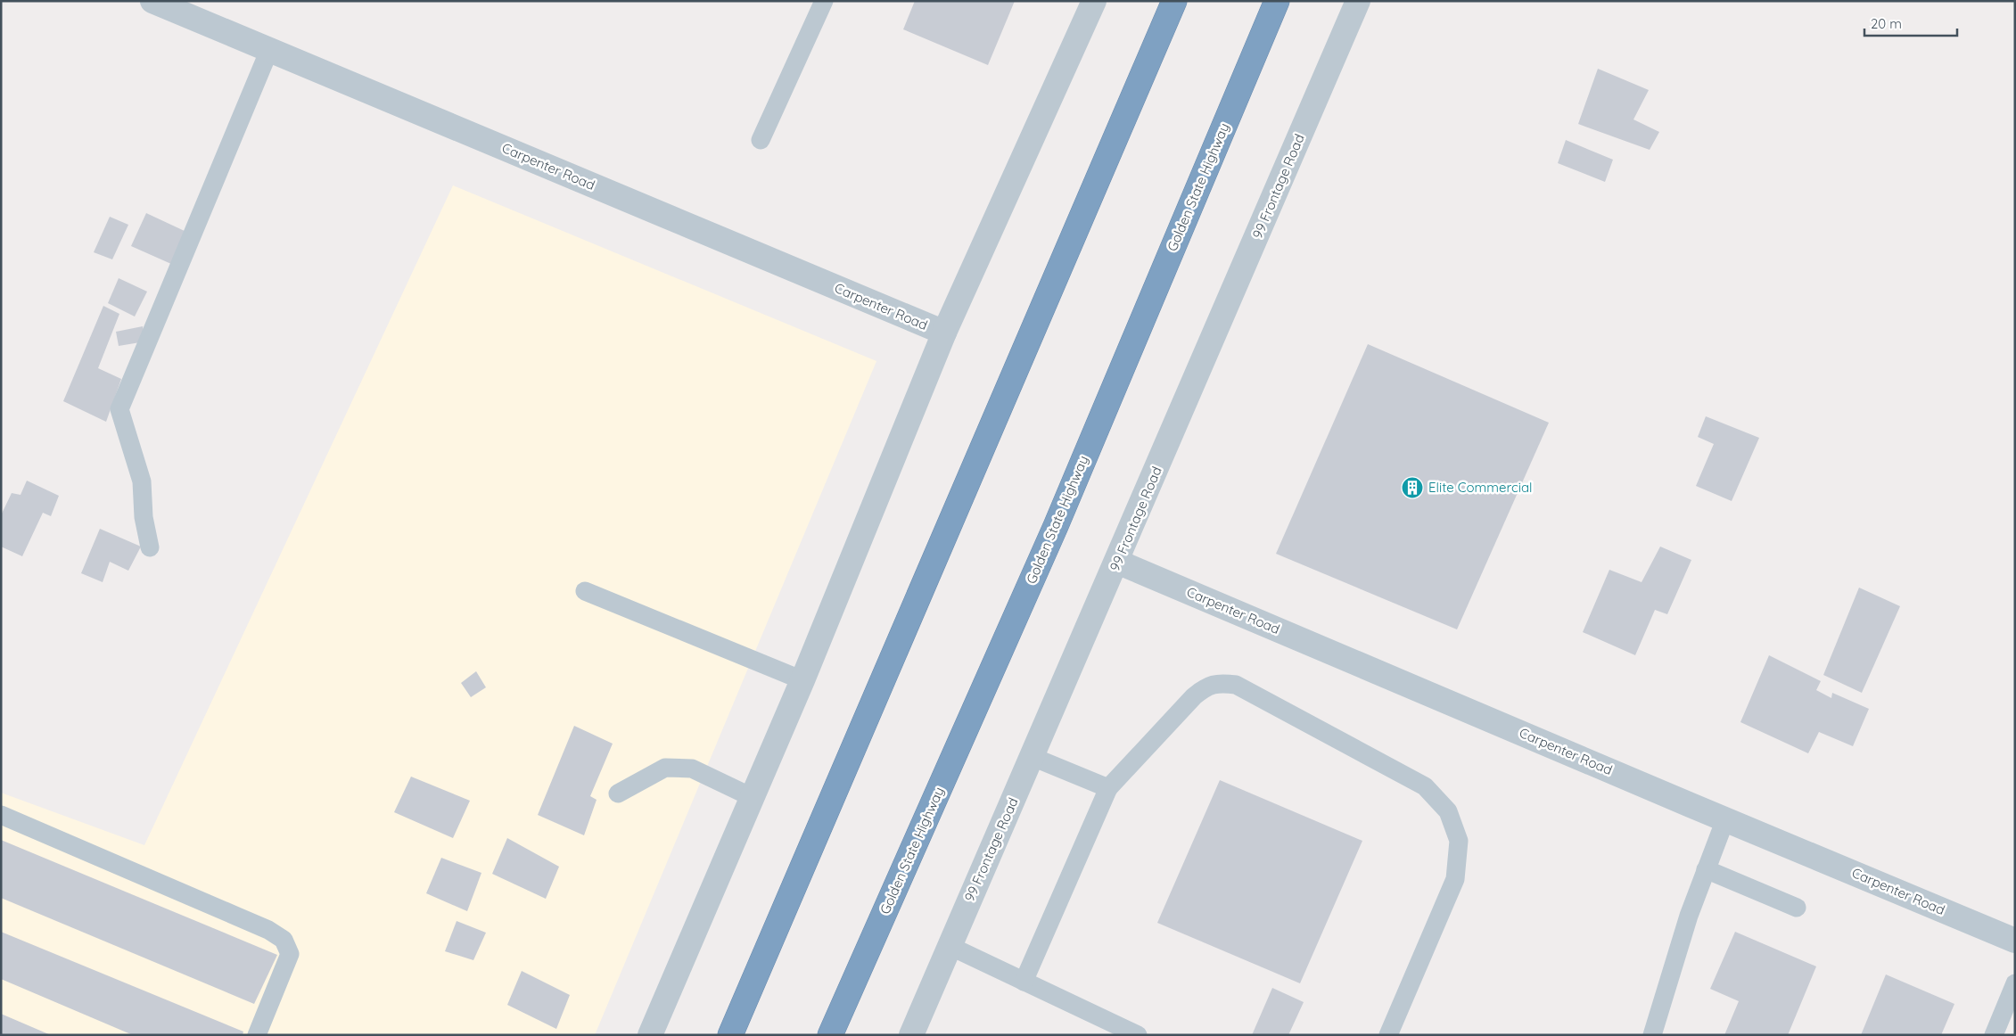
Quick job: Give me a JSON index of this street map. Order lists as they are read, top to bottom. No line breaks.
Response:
{"streets":{"highway":["Golden State Highway"],"street":["Carpenter Road","99 Frontage Road"]},"crossings":[["Carpenter Road","99 Frontage Road"]],"places":{"building":["Elite Commercial"]},"scale_bar":"20 m"}
